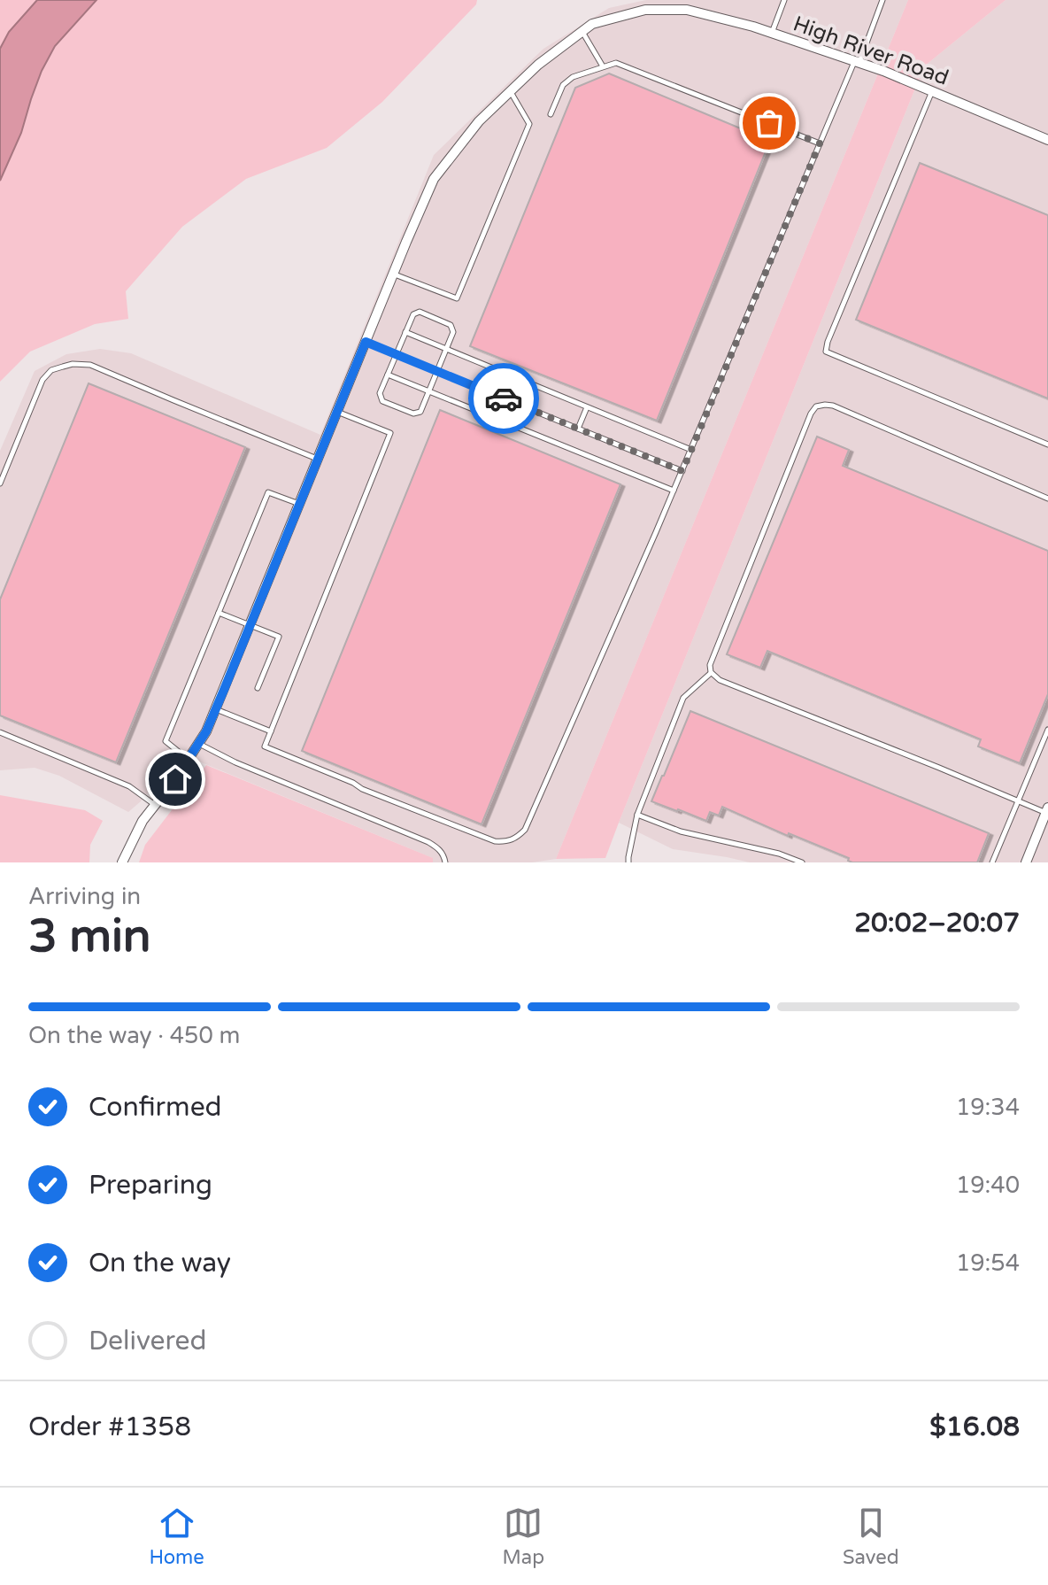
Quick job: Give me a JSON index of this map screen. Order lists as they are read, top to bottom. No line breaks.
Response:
{"streets":{"street":["High River Road"]},"page":{"heading":["3 min","Arriving in","20:02–20:07"],"panel":["Order #1358","$16.08"],"bar":"On the way · 450 m","list":[["Confirmed","19:34"],["Preparing","19:40"],["On the way","19:54"],"Delivered"],"tabs":["Home","Map","Saved"]}}
